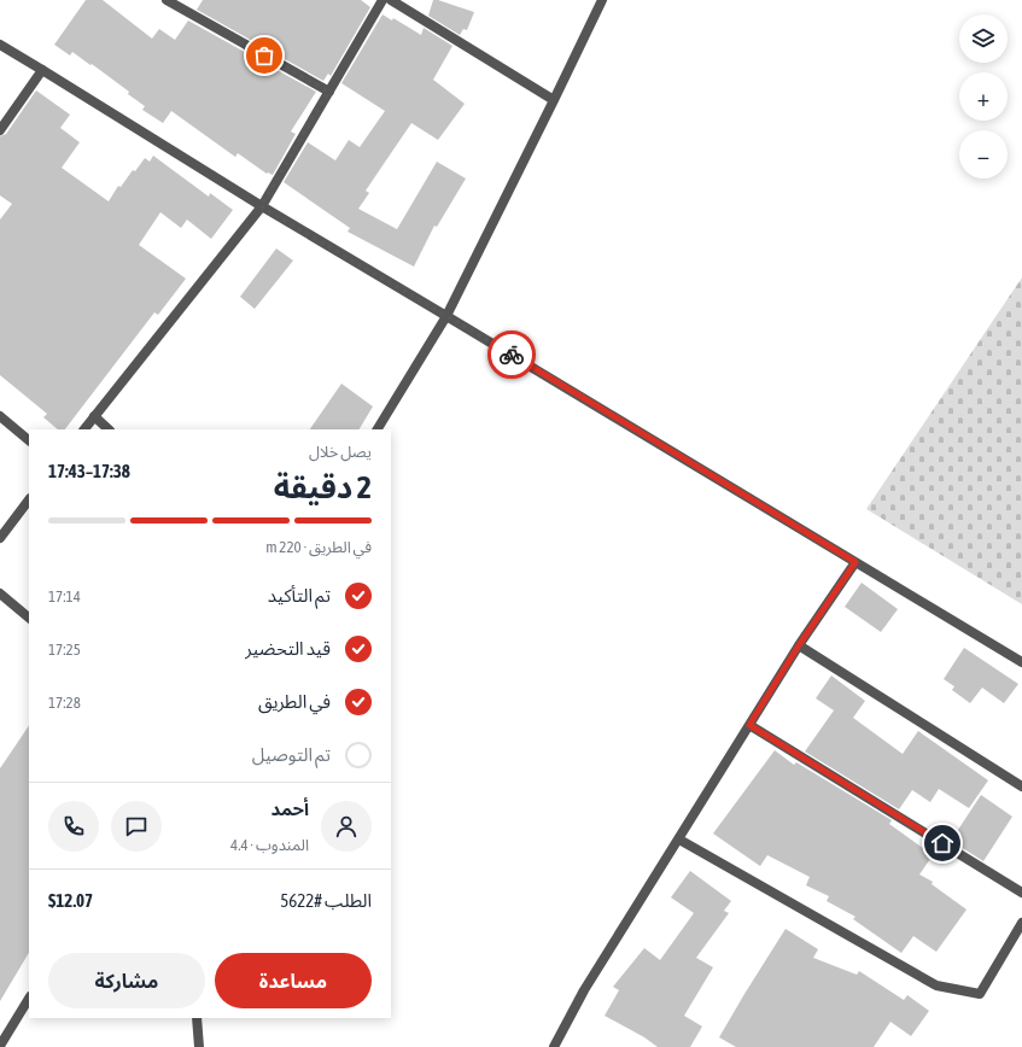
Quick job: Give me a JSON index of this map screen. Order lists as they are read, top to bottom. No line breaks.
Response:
{"page":{"map_buttons":["+","−"],"heading":["2 دقيقة","يصل خلال","17:38–17:43"],"panel":["أحمد","المندوب · 4.4","الطلب #5622","$12.07"],"bar":"في الطريق · 220 m","list":[["تم التأكيد","17:14"],["قيد التحضير","17:25"],["في الطريق","17:28"],"تم التوصيل"],"buttons":["مساعدة","مشاركة"]}}
